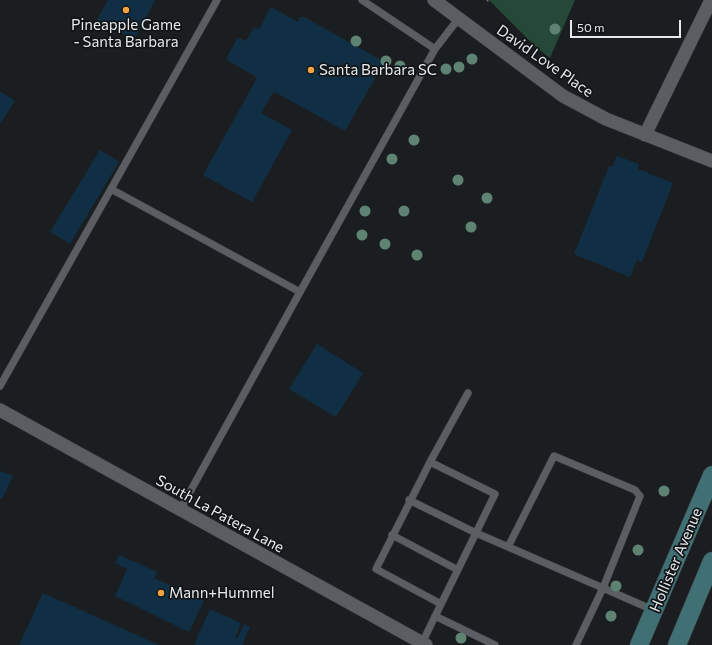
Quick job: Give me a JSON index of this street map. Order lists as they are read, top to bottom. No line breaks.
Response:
{"streets":{"main road":["Hollister Avenue"],"street":["David Love Place","South La Patera Lane"]},"places":["Pineapple Game - Santa Barbara","Santa Barbara SC","Mann+Hummel"],"scale_bar":"50 m"}
